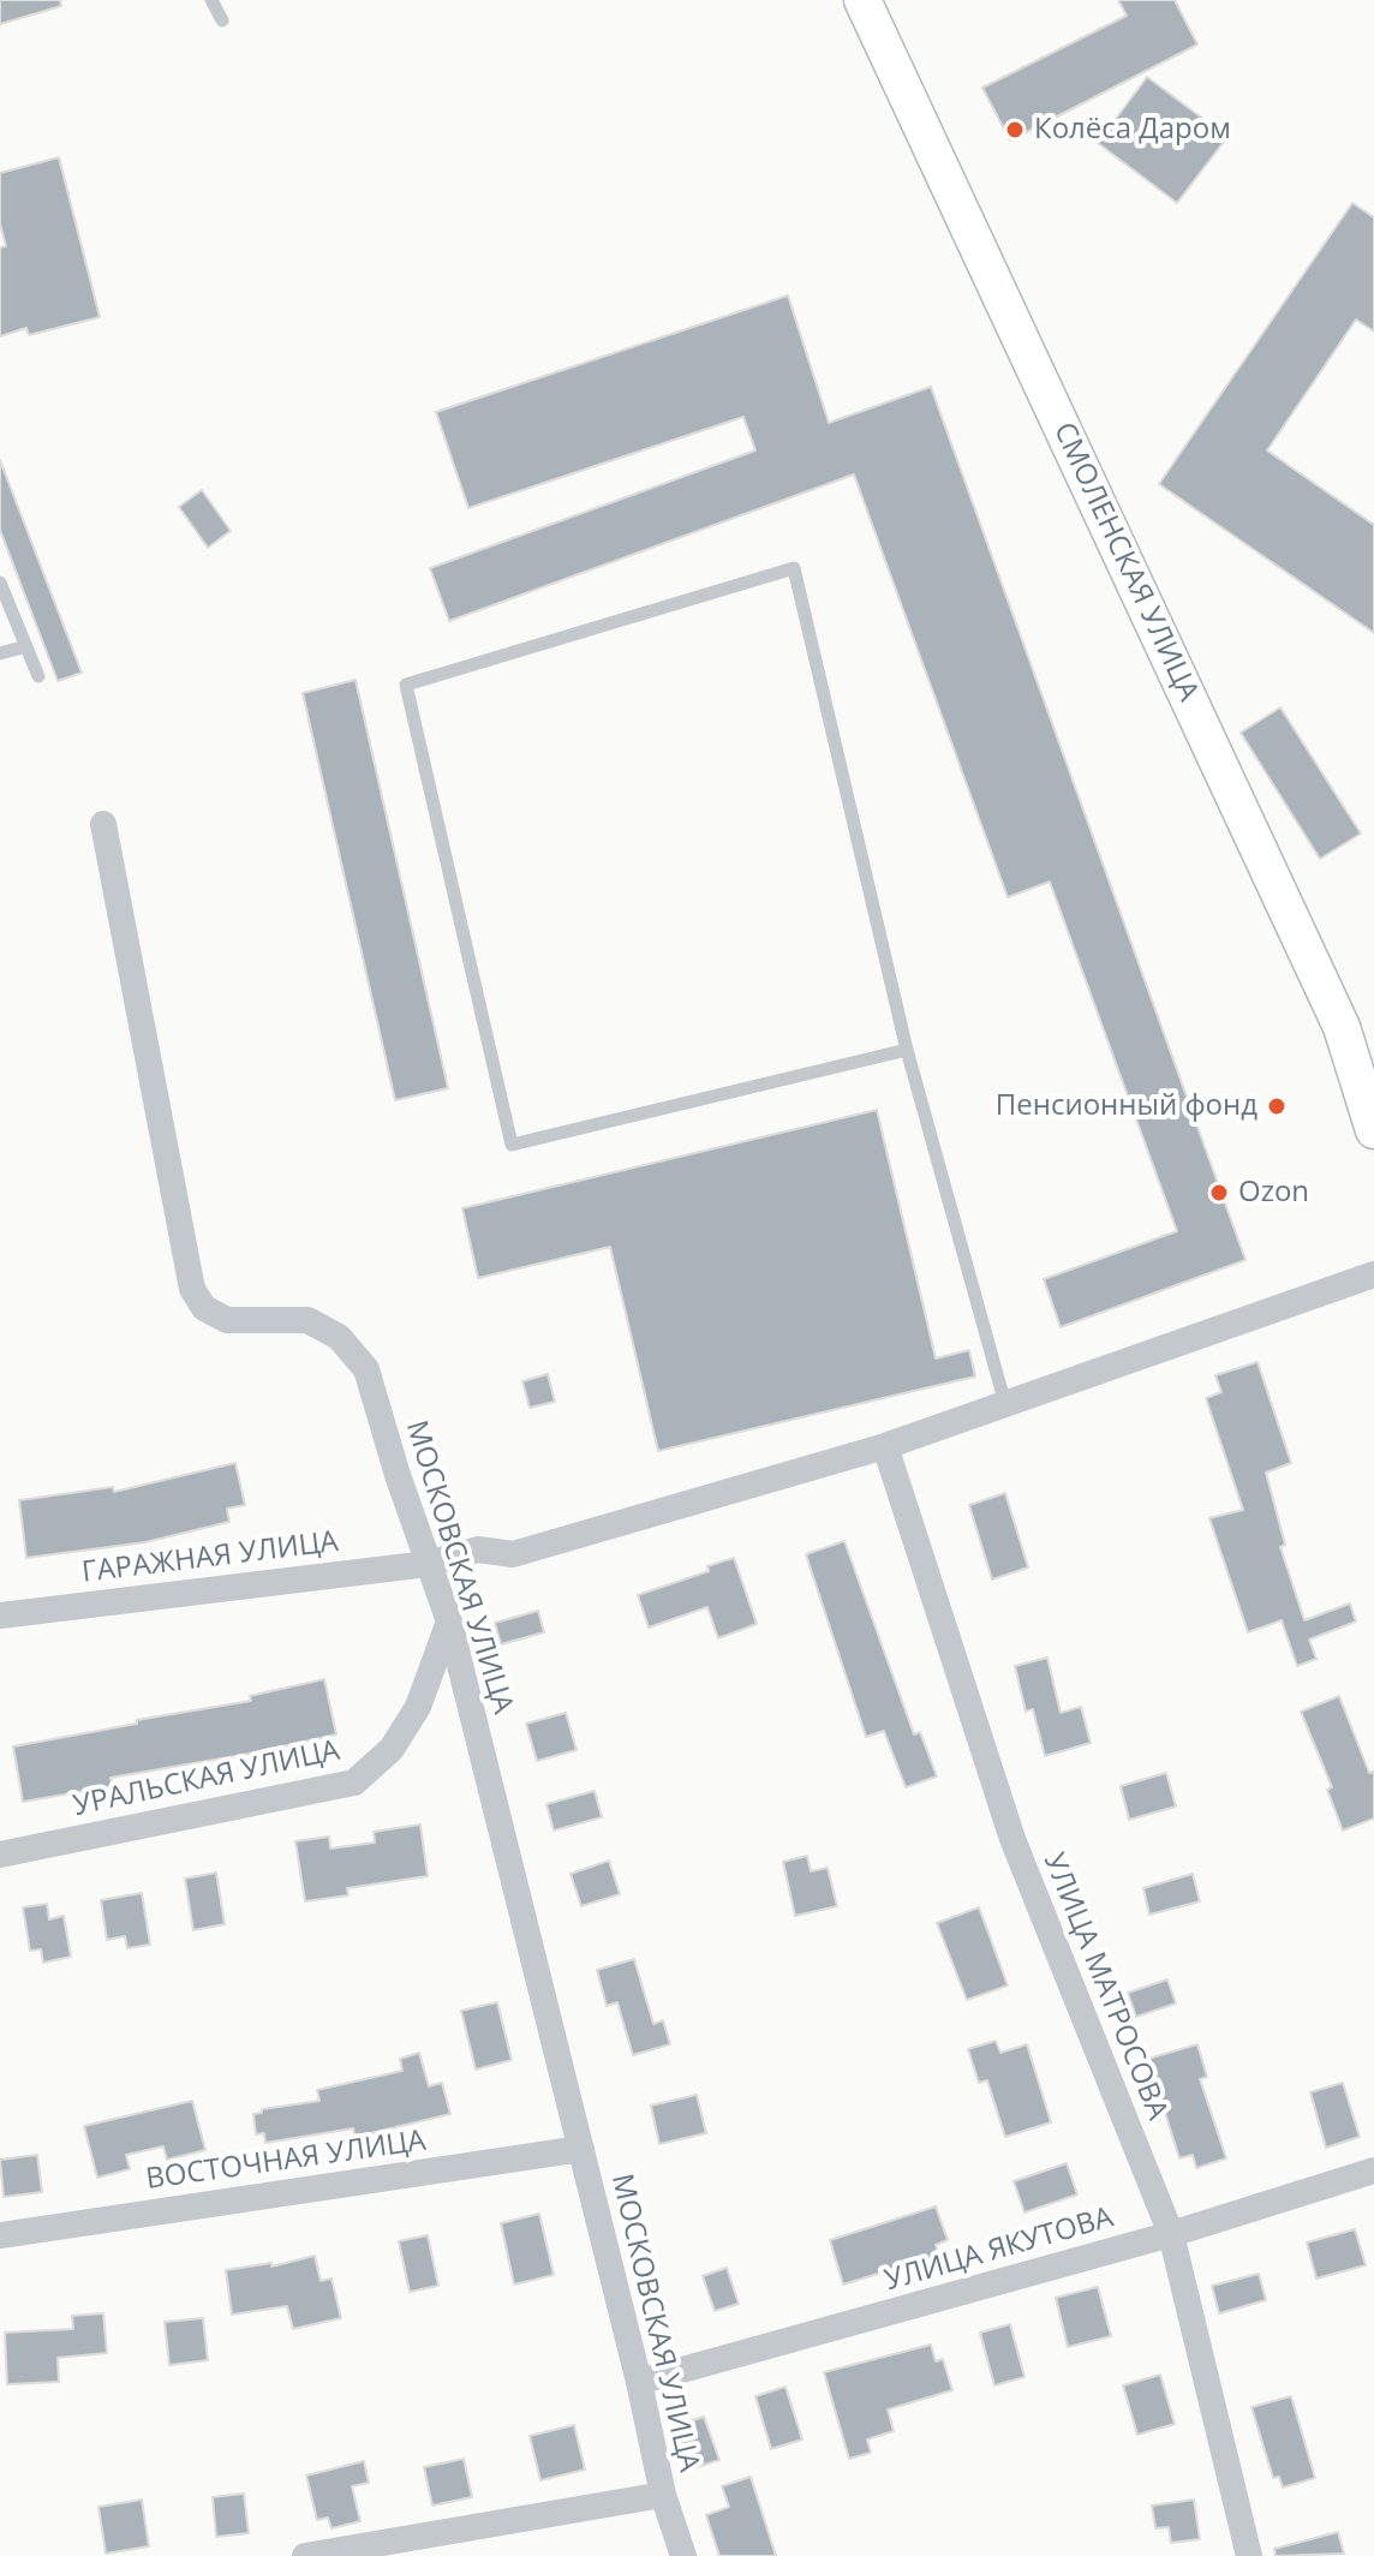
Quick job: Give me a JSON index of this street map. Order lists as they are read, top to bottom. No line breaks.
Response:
{"streets":{"main road":["СМОЛЕНСКАЯ УЛИЦА"],"street":["ГАРАЖНАЯ УЛИЦА","МОСКОВСКАЯ УЛИЦА","УРАЛЬСКАЯ УЛИЦА","УЛИЦА МАТРОСОВА","ВОСТОЧНАЯ УЛИЦА","УЛИЦА ЯКУТОВА"]},"crossings":[["ГАРАЖНАЯ УЛИЦА","МОСКОВСКАЯ УЛИЦА"],["ГАРАЖНАЯ УЛИЦА","УЛИЦА МАТРОСОВА"],["МОСКОВСКАЯ УЛИЦА","УРАЛЬСКАЯ УЛИЦА"],["МОСКОВСКАЯ УЛИЦА","ВОСТОЧНАЯ УЛИЦА"],["МОСКОВСКАЯ УЛИЦА","УЛИЦА ЯКУТОВА"],["УЛИЦА МАТРОСОВА","УЛИЦА ЯКУТОВА"]],"places":["Колёса Даром","Пенсионный фонд","Ozon"]}
